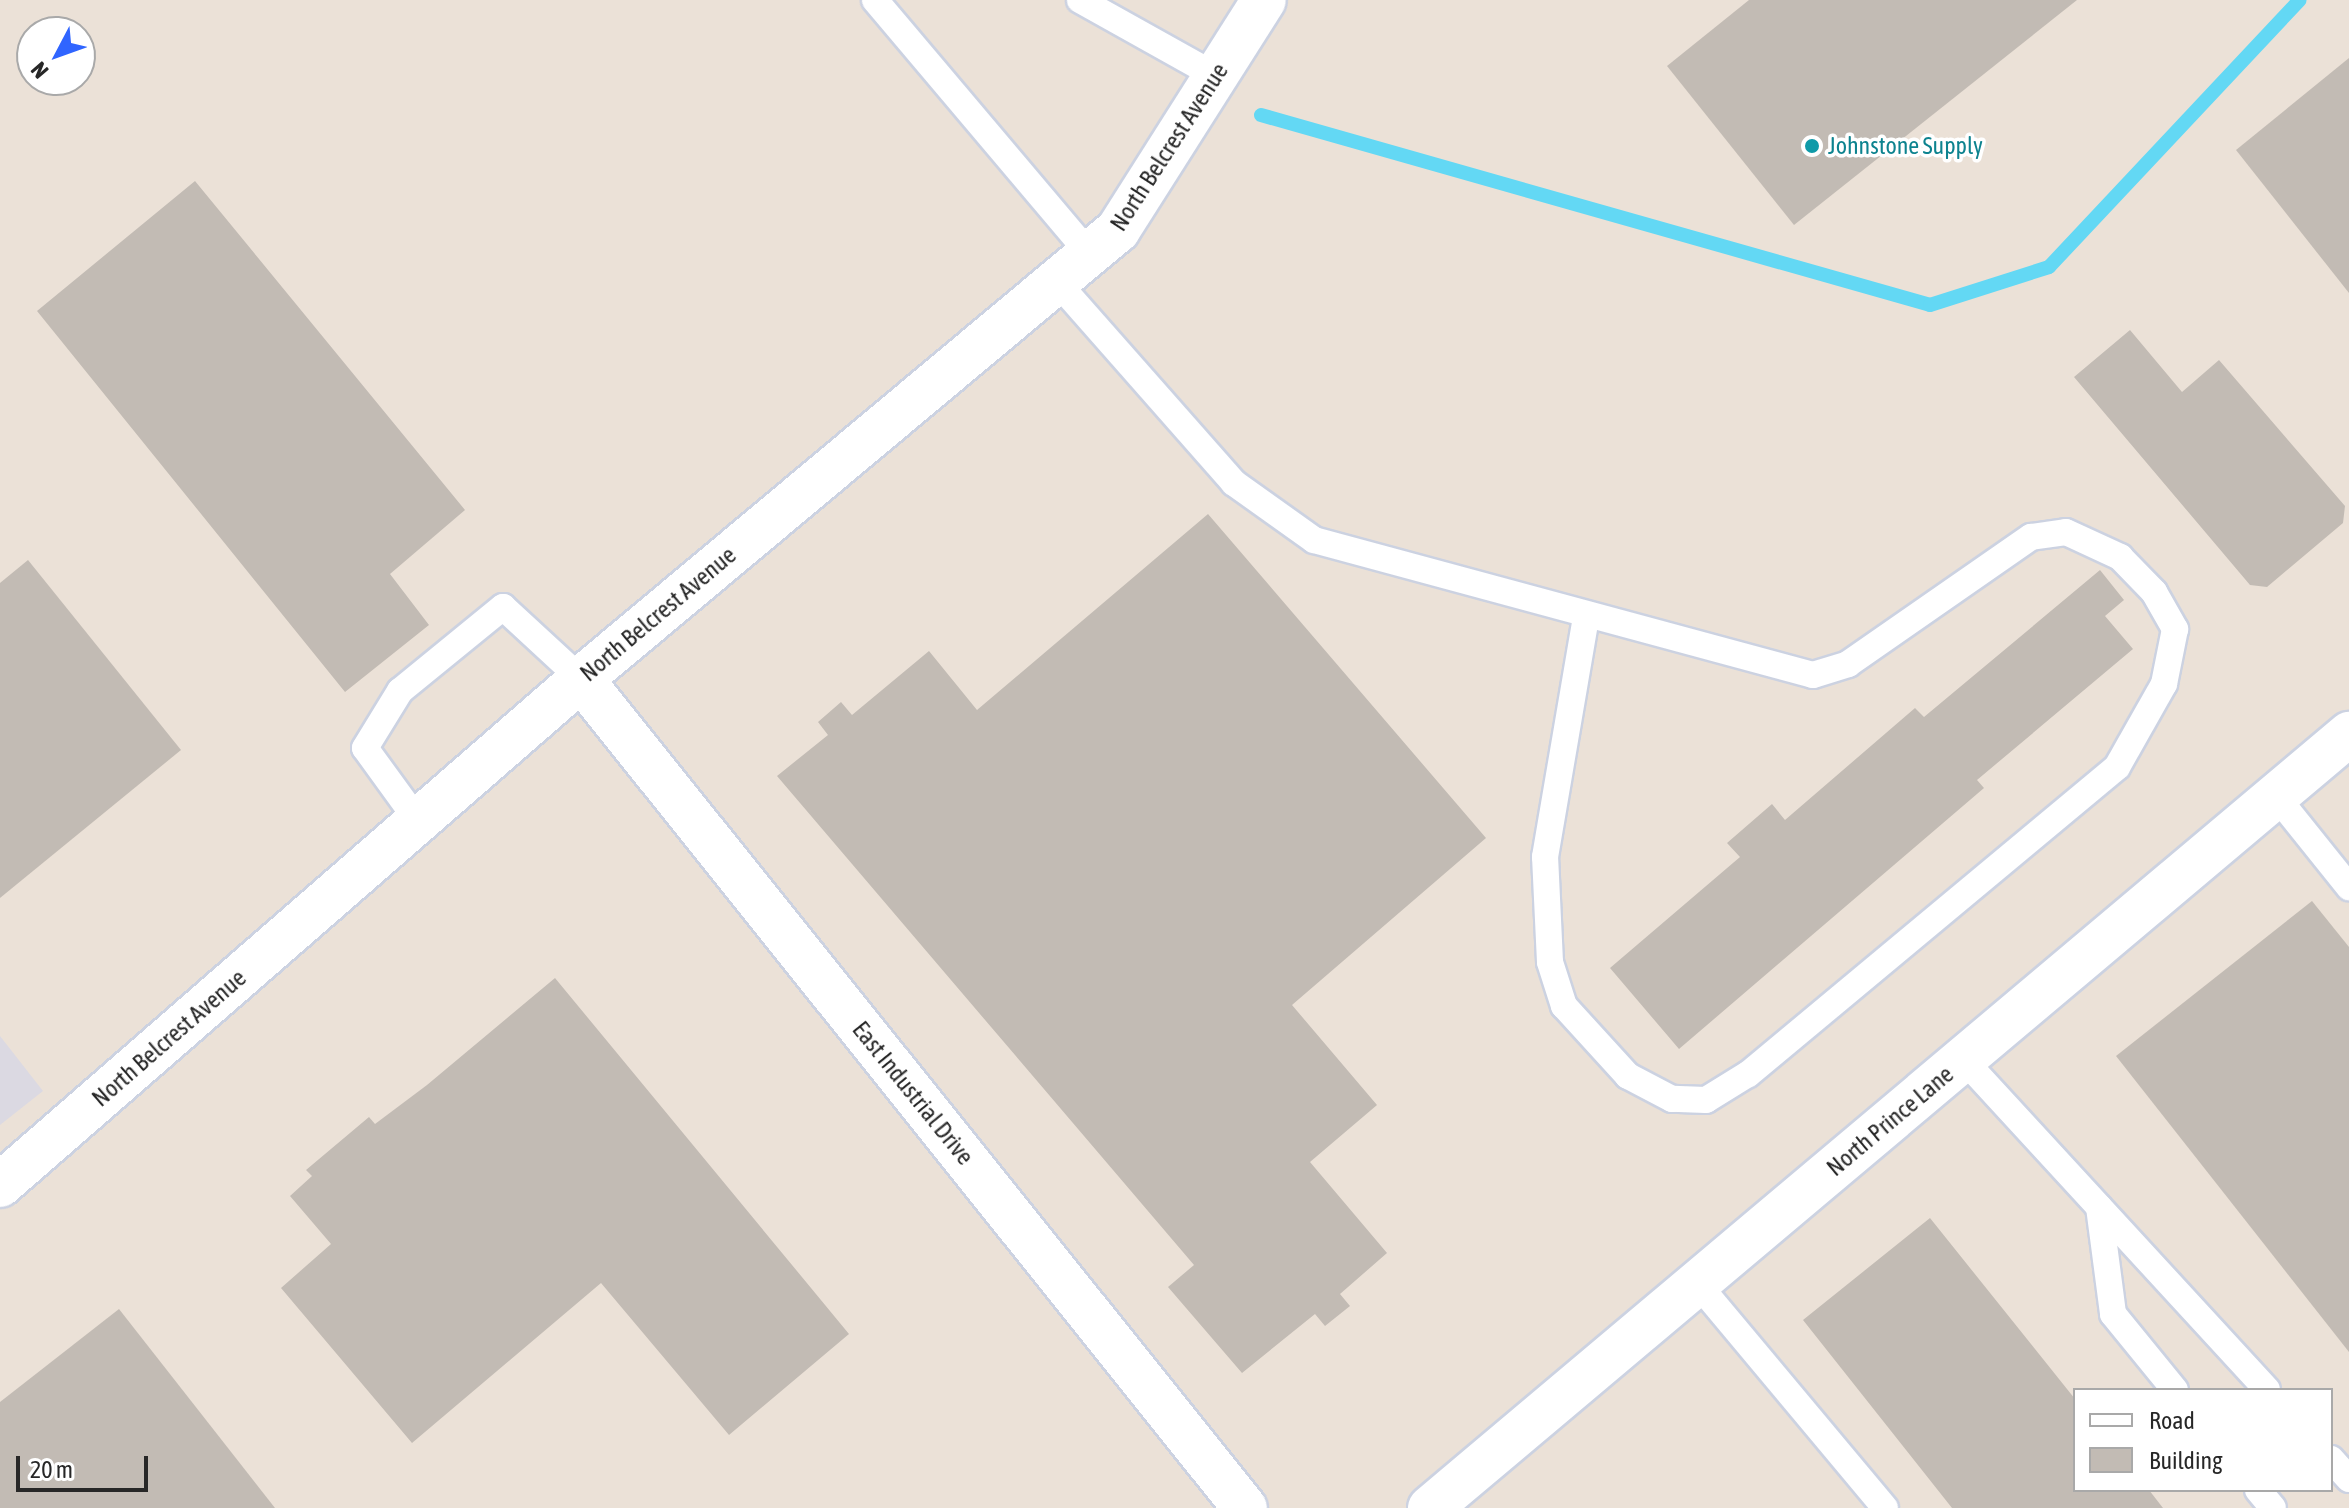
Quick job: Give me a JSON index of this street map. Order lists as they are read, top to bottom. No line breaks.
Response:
{"streets":{"street":["North Belcrest Avenue","East Industrial Drive","North Prince Lane"]},"crossings":[["North Belcrest Avenue","East Industrial Drive"]],"places":["Johnstone Supply"],"legend":["Road","Building"],"scale_bar":"20 m","north":"bottom left"}
